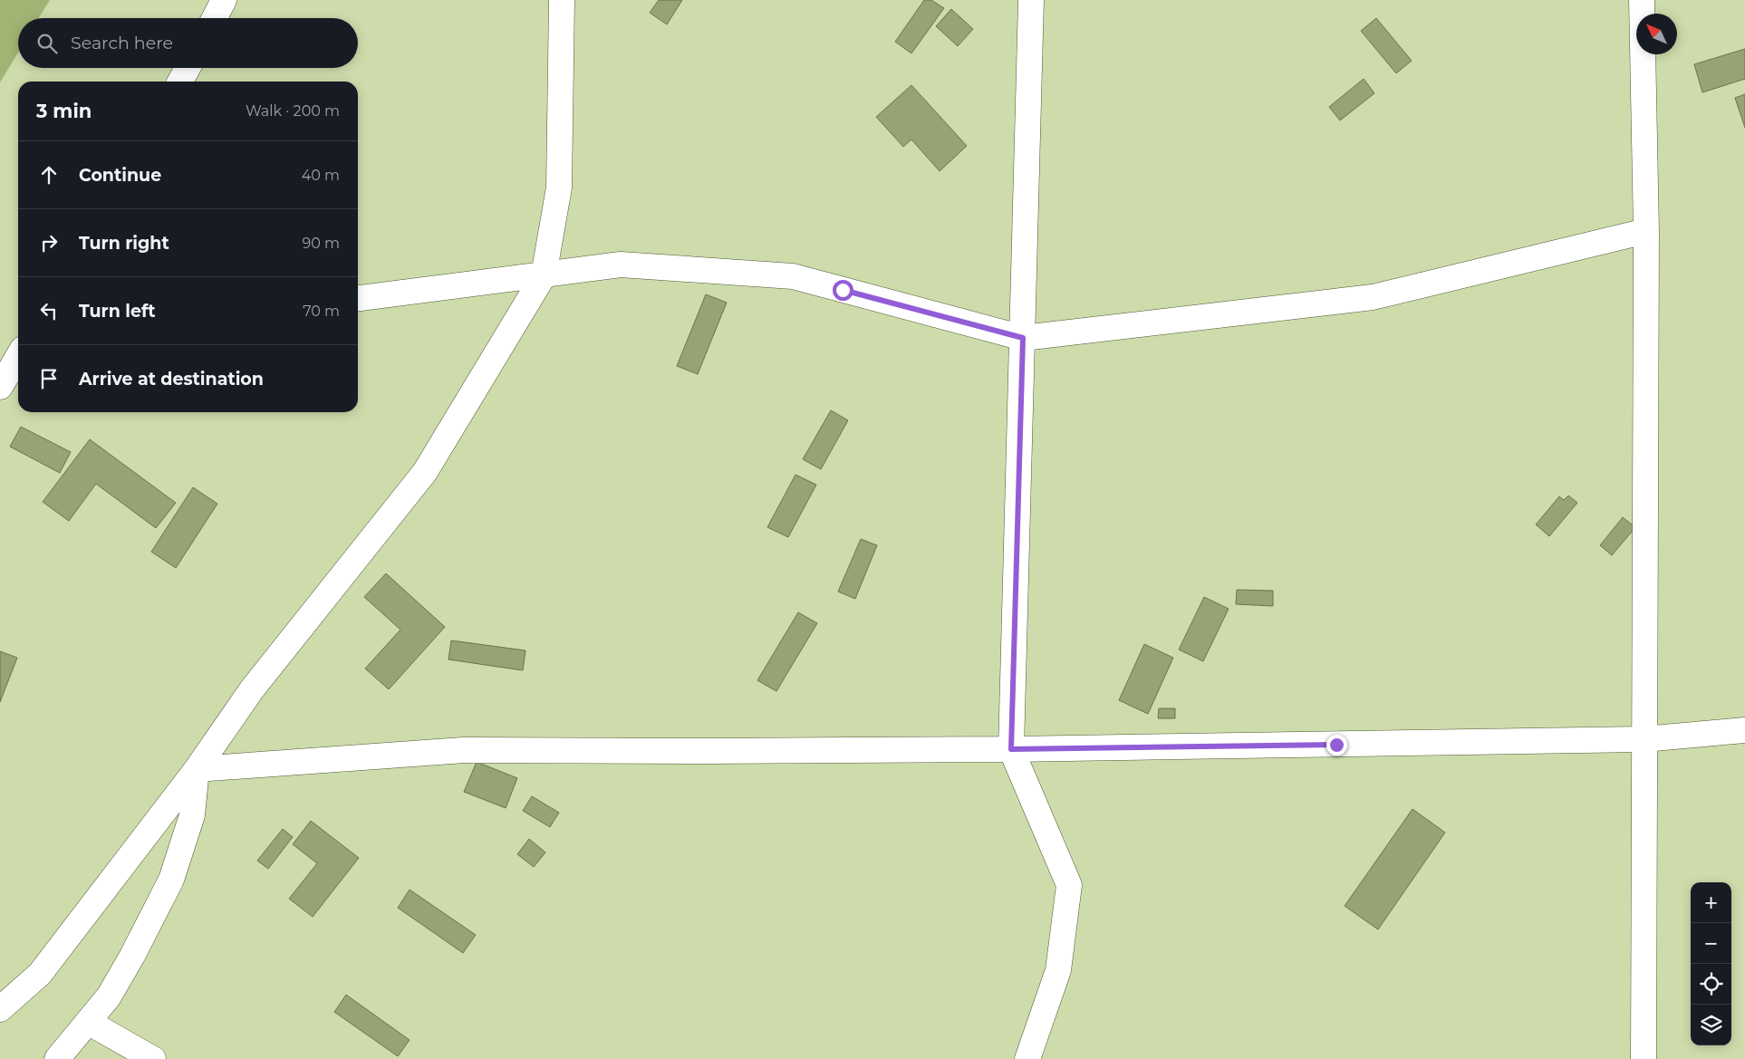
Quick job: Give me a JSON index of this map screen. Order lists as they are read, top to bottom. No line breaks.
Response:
{"north":"top left","page":{"search":"Search here","heading":["3 min","Walk · 200 m"],"list":[["Continue","40 m"],["Turn right","90 m"],["Turn left","70 m"],"Arrive at destination"],"map_buttons":["+","−"]}}
